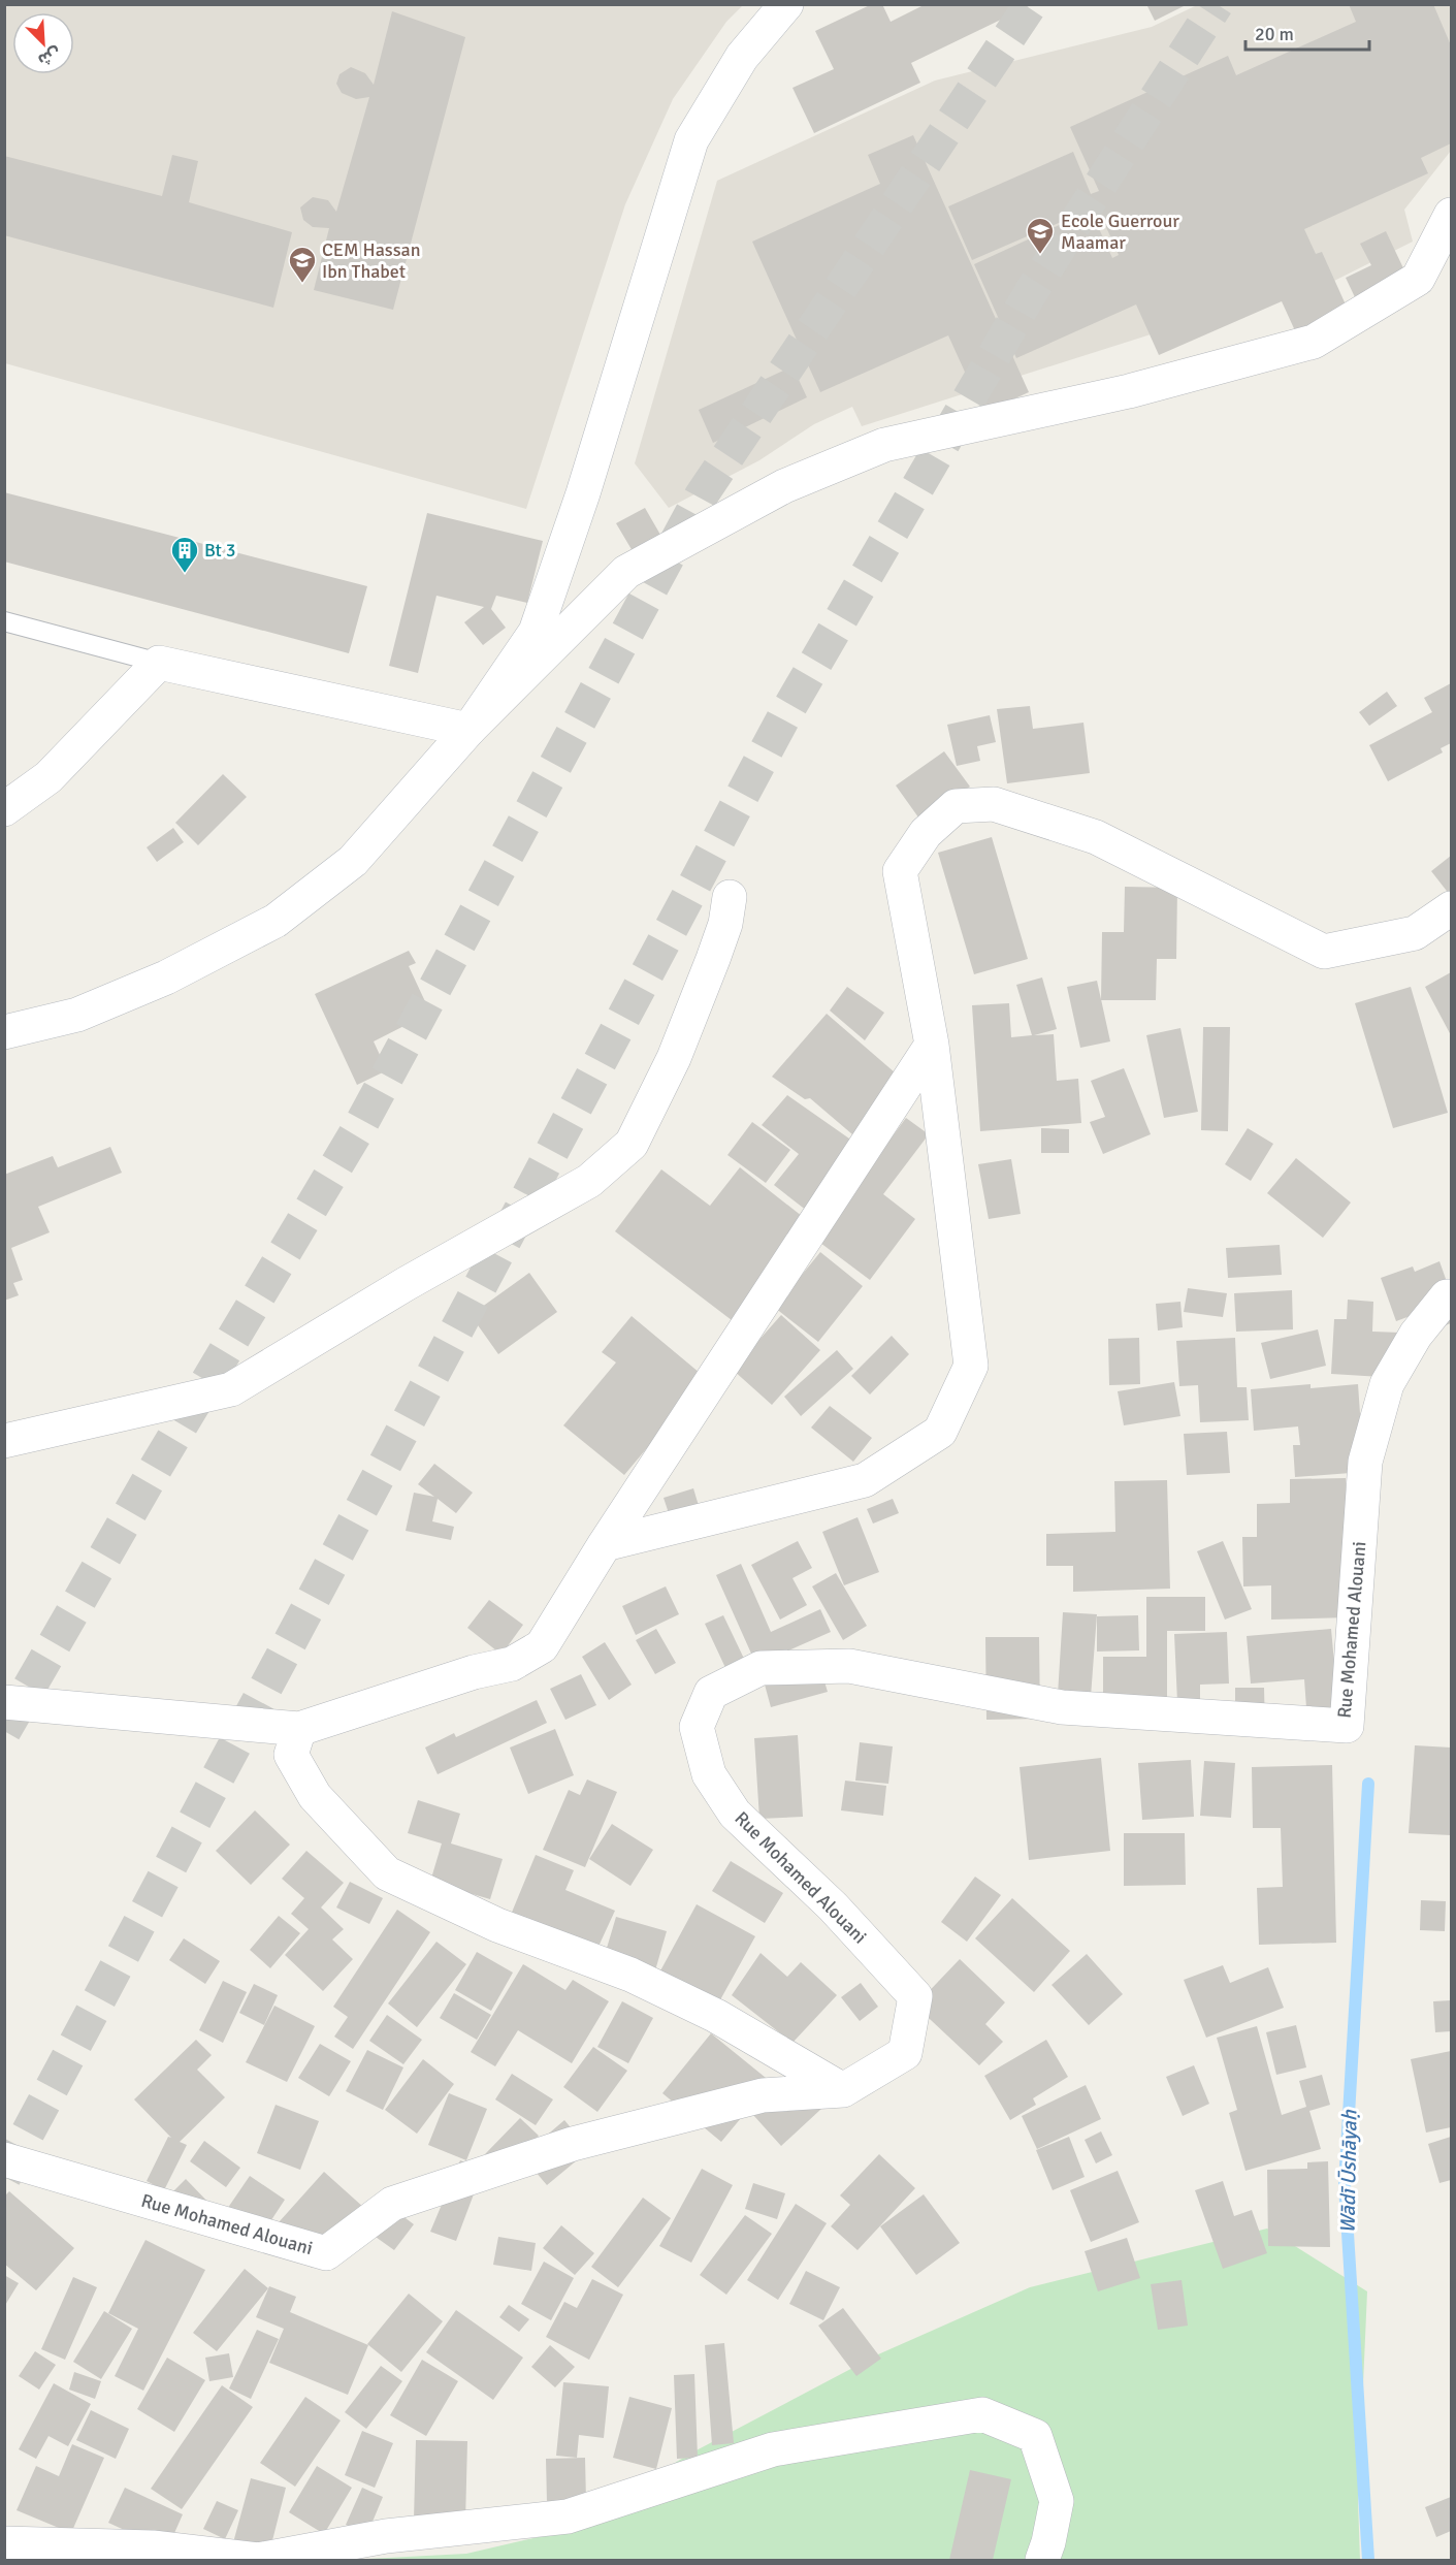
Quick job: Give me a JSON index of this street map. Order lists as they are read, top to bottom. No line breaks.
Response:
{"streets":{"street":["Rue Mohamed Alouani"]},"water":["Wādī Ūshāyaḥ"],"places":{"school or university":["Ecole Guerrour Maamar","CEM Hassan Ibn Thabet"],"building":["Bt 3"]},"scale_bar":"20 m","north":"bottom right"}
